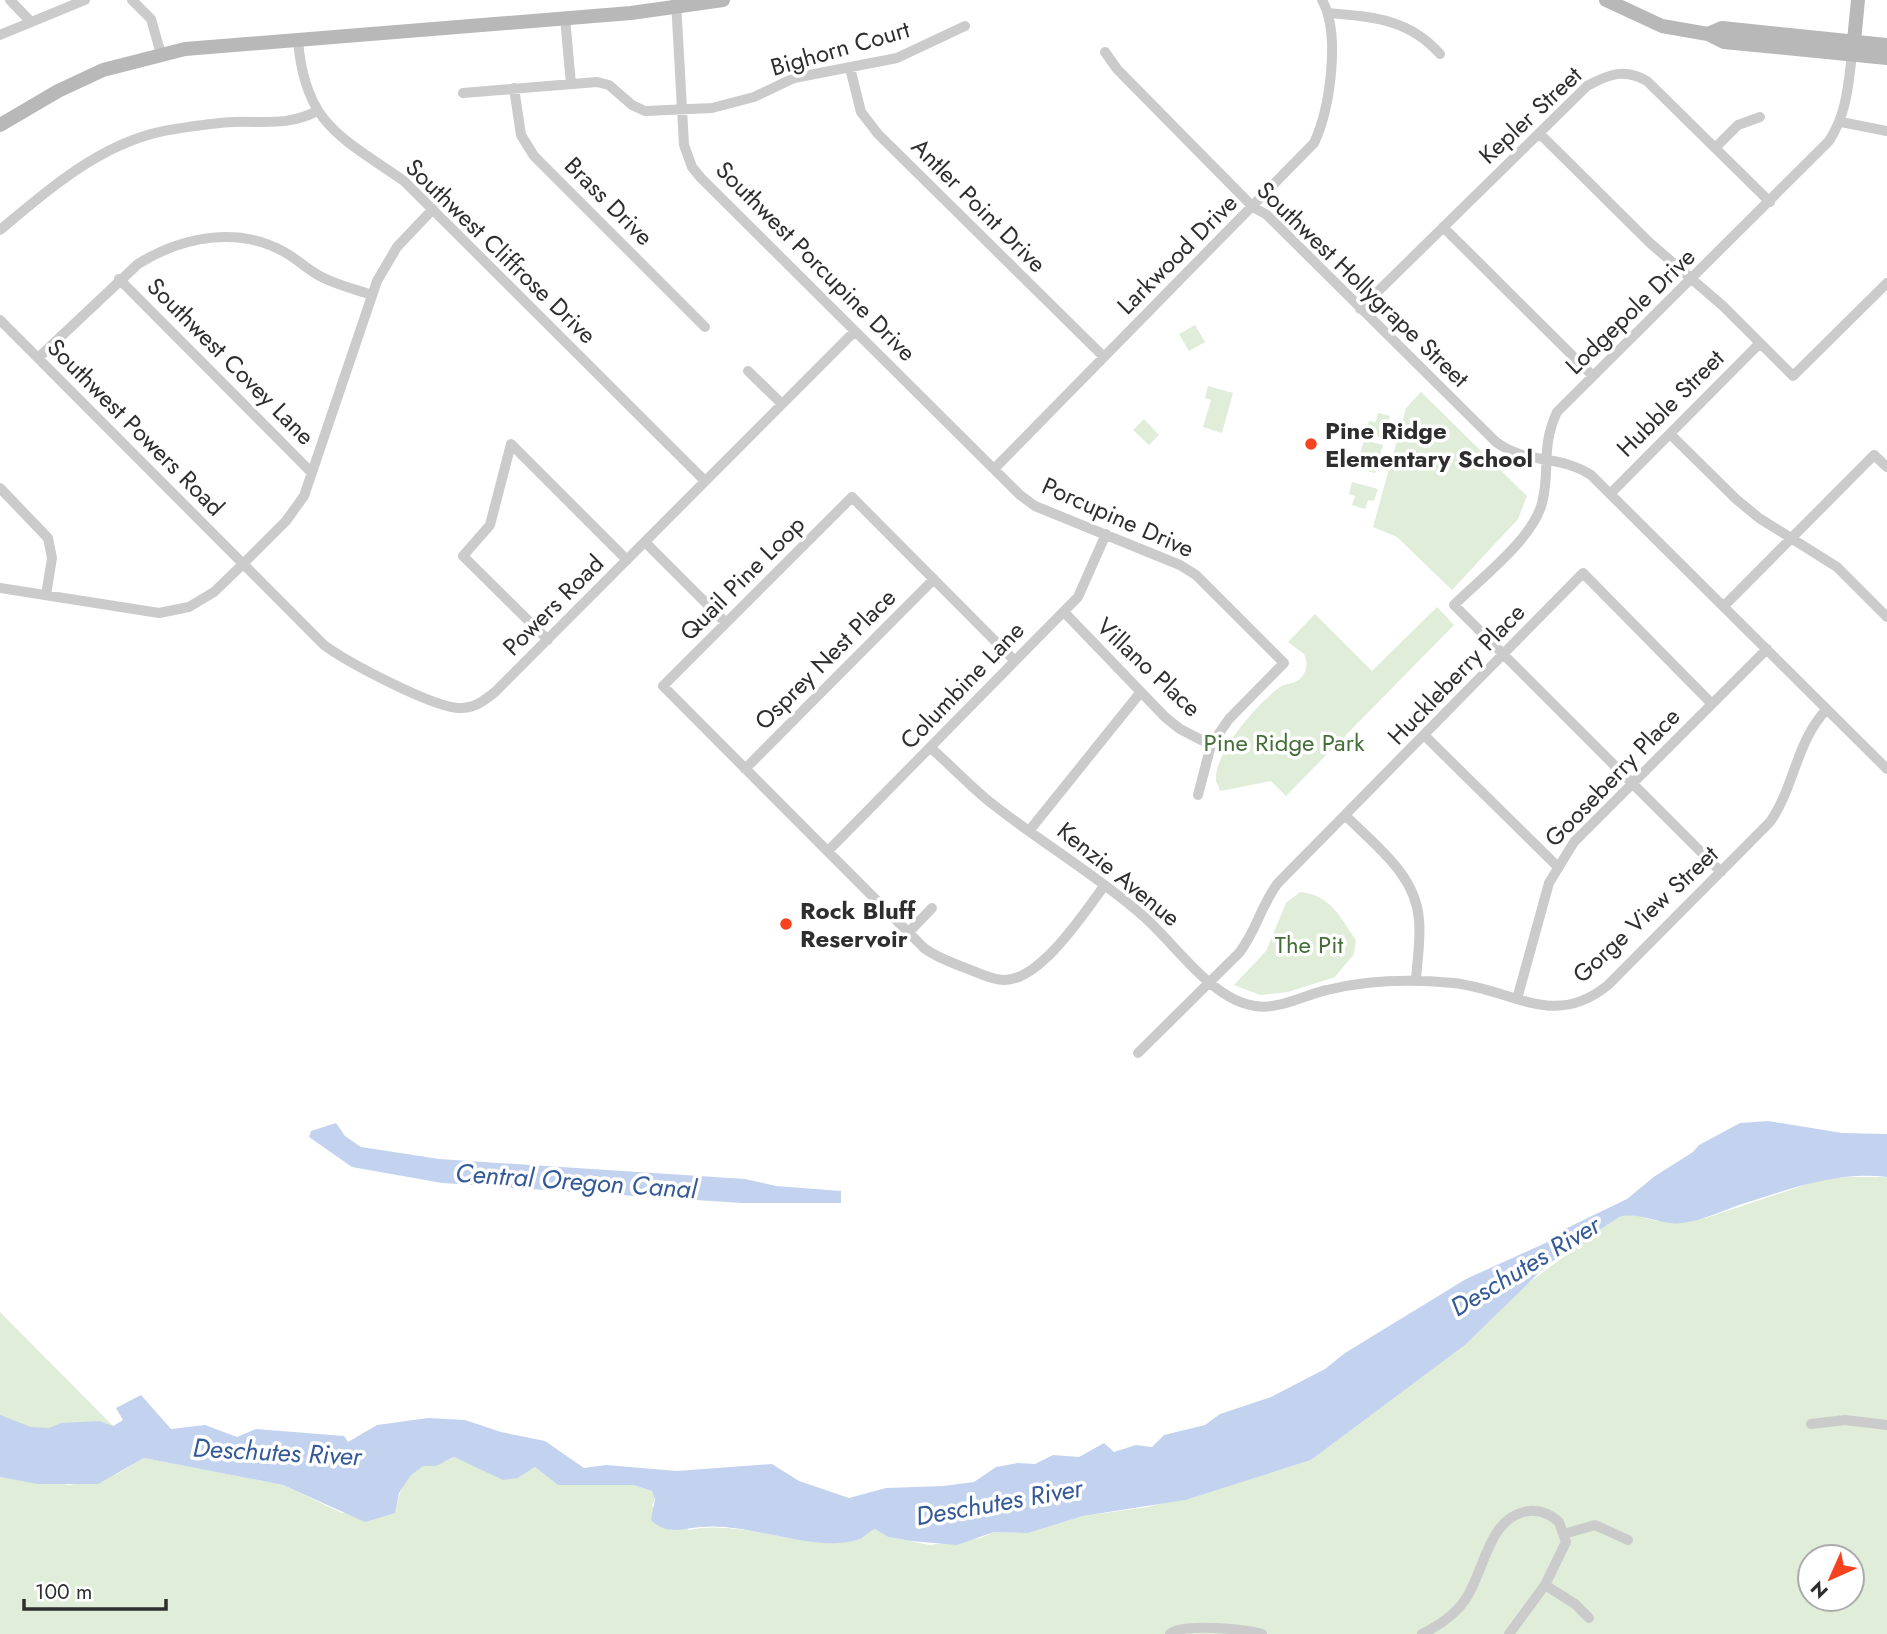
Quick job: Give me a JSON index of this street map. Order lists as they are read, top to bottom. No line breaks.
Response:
{"streets":{"street":["Bighorn Court","Kepler Street","Brass Drive","Antler Point Drive","Southwest Cliffrose Drive","Larkwood Drive","Southwest Porcupine Drive","Southwest Hollygrape Street","Lodgepole Drive","Southwest Covey Lane","Hubble Street","Southwest Powers Road","Porcupine Drive","Quail Pine Loop","Powers Road","Osprey Nest Place","Villano Place","Huckleberry Place","Columbine Lane","Gooseberry Place","Kenzie Avenue","Gorge View Street"]},"crossings":[["Bighorn Court","Brass Drive"],["Bighorn Court","Antler Point Drive"],["Bighorn Court","Southwest Porcupine Drive"],["Kepler Street","Southwest Hollygrape Street"],["Kepler Street","Lodgepole Drive"],["Antler Point Drive","Larkwood Drive"],["Southwest Cliffrose Drive","Powers Road"],["Larkwood Drive","Southwest Porcupine Drive"],["Larkwood Drive","Southwest Hollygrape Street"],["Larkwood Drive","Porcupine Drive"],["Southwest Porcupine Drive","Porcupine Drive"],["Southwest Porcupine Drive","Powers Road"],["Southwest Hollygrape Street","Lodgepole Drive"],["Southwest Hollygrape Street","Hubble Street"],["Southwest Hollygrape Street","Gooseberry Place"],["Southwest Hollygrape Street","Gorge View Street"],["Lodgepole Drive","Huckleberry Place"],["Southwest Powers Road","Powers Road"],["Porcupine Drive","Villano Place"],["Porcupine Drive","Columbine Lane"],["Quail Pine Loop","Osprey Nest Place"],["Quail Pine Loop","Columbine Lane"],["Quail Pine Loop","Kenzie Avenue"],["Villano Place","Columbine Lane"],["Villano Place","Kenzie Avenue"],["Huckleberry Place","Gooseberry Place"],["Huckleberry Place","Kenzie Avenue"],["Huckleberry Place","Gorge View Street"],["Columbine Lane","Kenzie Avenue"],["Gooseberry Place","Gorge View Street"],["Kenzie Avenue","Gorge View Street"]],"water":["Central Oregon Canal","Deschutes River"],"parks":["Pine Ridge Park","The Pit"],"places":["Pine Ridge Elementary School","Rock Bluff Reservoir"],"scale_bar":"100 m","north":"bottom left"}
